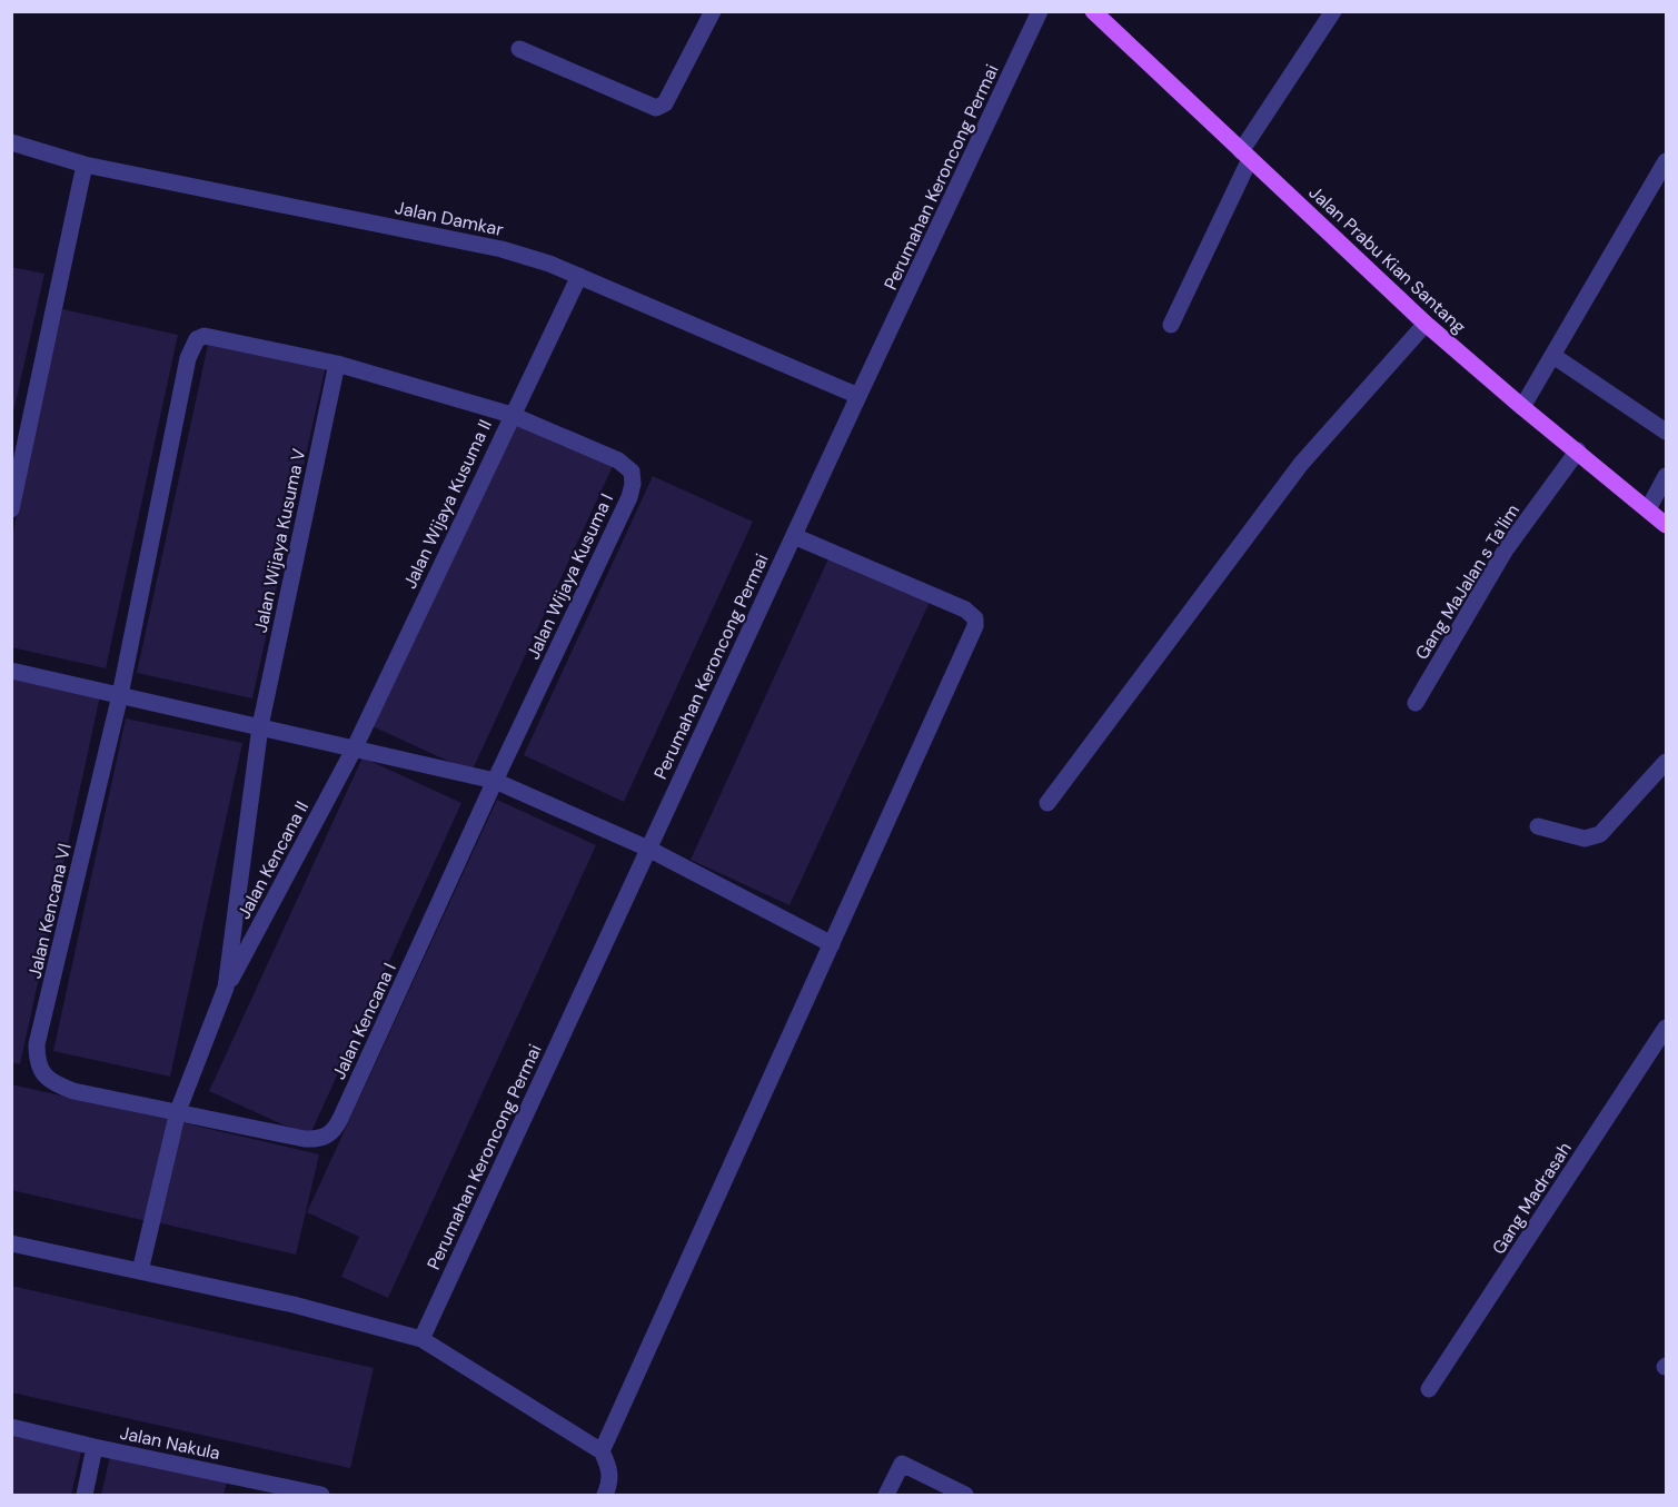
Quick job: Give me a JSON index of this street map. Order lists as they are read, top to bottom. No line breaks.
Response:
{"streets":{"main road":["Jalan Prabu Kian Santang"],"street":["Perumahan Keroncong Permai","Jalan Damkar","Jalan Wijaya Kusuma II","Jalan Wijaya Kusuma V","Jalan Wijaya Kusuma I","Gang MaJalan s Ta'lim","Jalan Kencana II","Jalan Kencana VI","Jalan Kencana I","Gang Madrasah","Jalan Nakula"]},"crossings":[["Perumahan Keroncong Permai","Jalan Damkar"],["Jalan Damkar","Jalan Wijaya Kusuma II"],["Jalan Prabu Kian Santang","Gang MaJalan s Ta'lim"],["Jalan Wijaya Kusuma II","Jalan Wijaya Kusuma I"],["Jalan Wijaya Kusuma II","Jalan Kencana II"],["Jalan Wijaya Kusuma V","Jalan Wijaya Kusuma I"],["Jalan Wijaya Kusuma V","Jalan Kencana II"],["Jalan Wijaya Kusuma I","Jalan Kencana VI"],["Jalan Wijaya Kusuma I","Jalan Kencana I"],["Jalan Kencana VI","Jalan Kencana I"]]}
